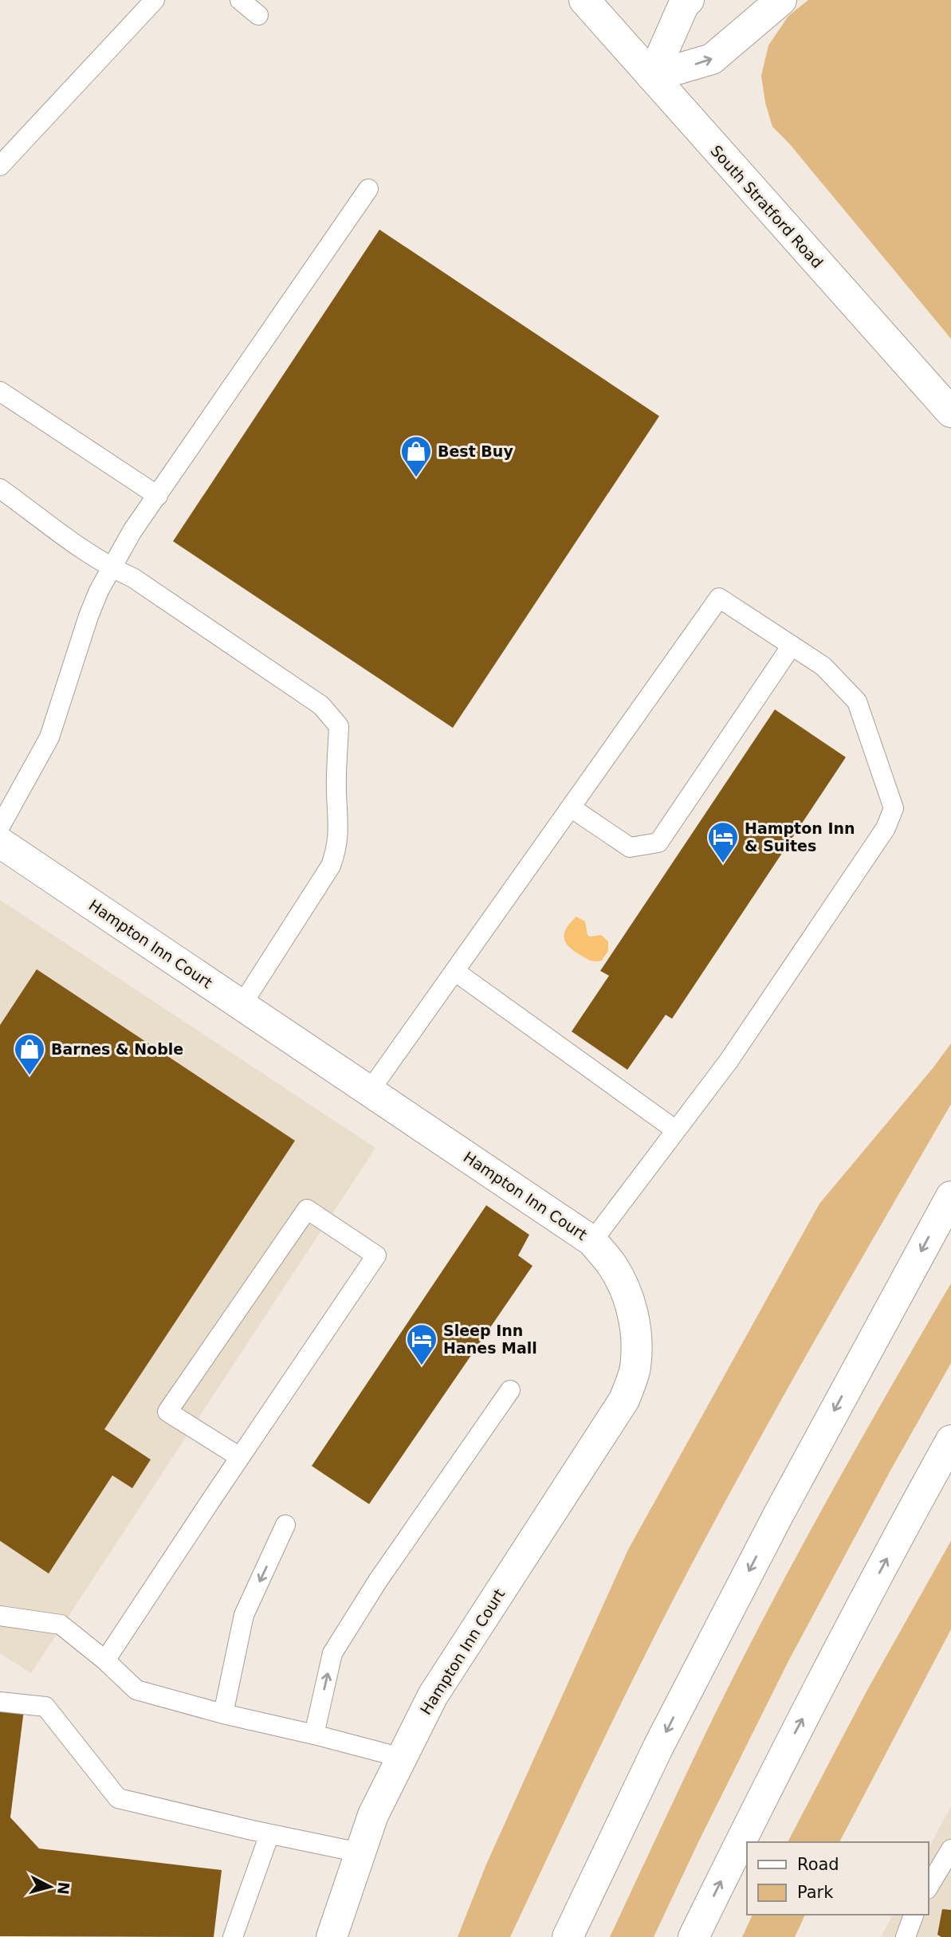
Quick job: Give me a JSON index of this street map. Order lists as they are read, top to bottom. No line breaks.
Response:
{"streets":{"main road":["South Stratford Road","Hampton Inn Court"]},"places":{"shop":["Best Buy","Barnes & Noble"],"hotel":["Hampton Inn & Suites","Sleep Inn Hanes Mall"]},"legend":["Road","Park"],"north":"right"}
